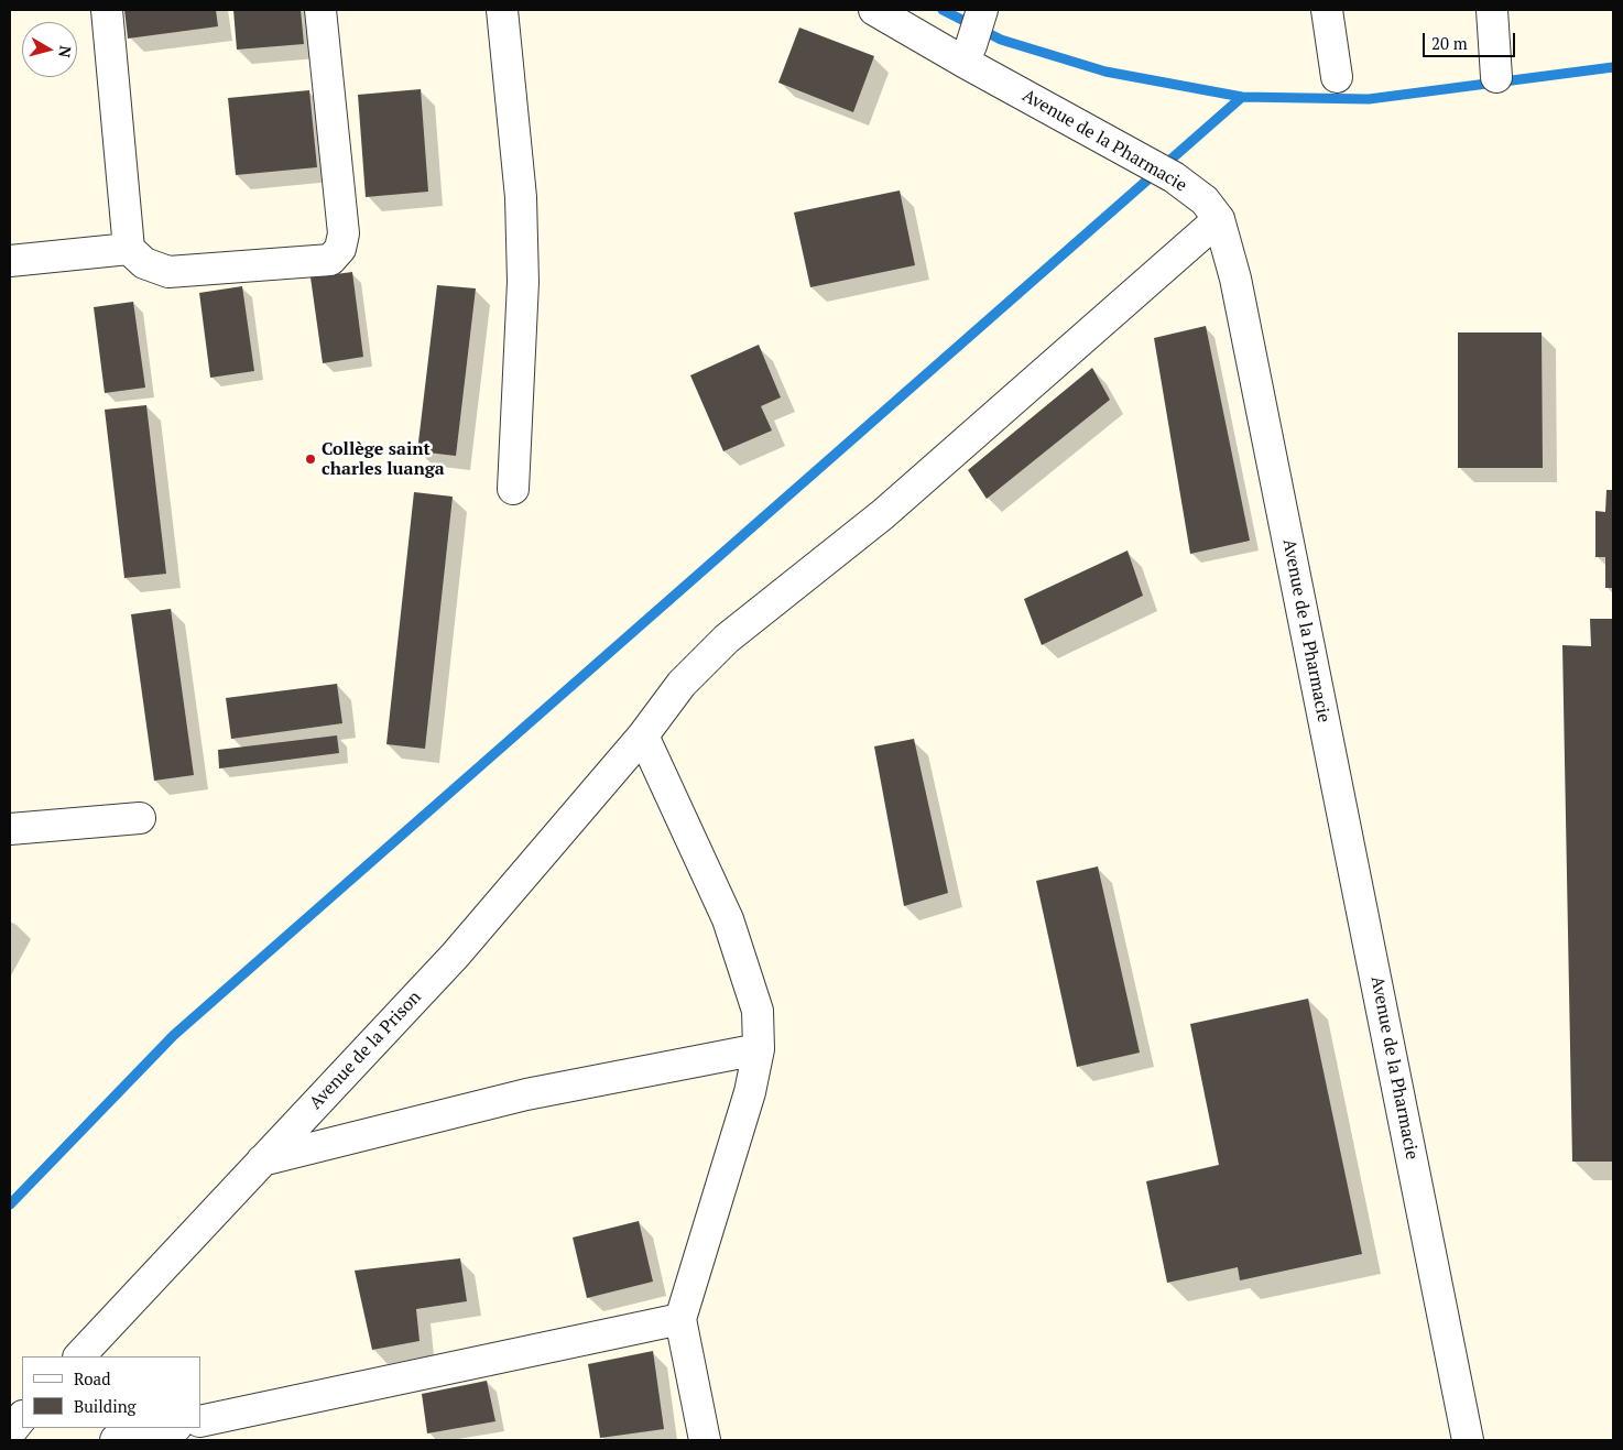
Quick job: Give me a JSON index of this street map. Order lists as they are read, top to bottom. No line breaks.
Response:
{"streets":{"street":["Avenue de la Pharmacie","Avenue de la Prison"]},"crossings":[["Avenue de la Pharmacie","Avenue de la Prison"]],"places":["Collège saint charles luanga"],"legend":["Road","Building"],"scale_bar":"20 m","north":"right"}
